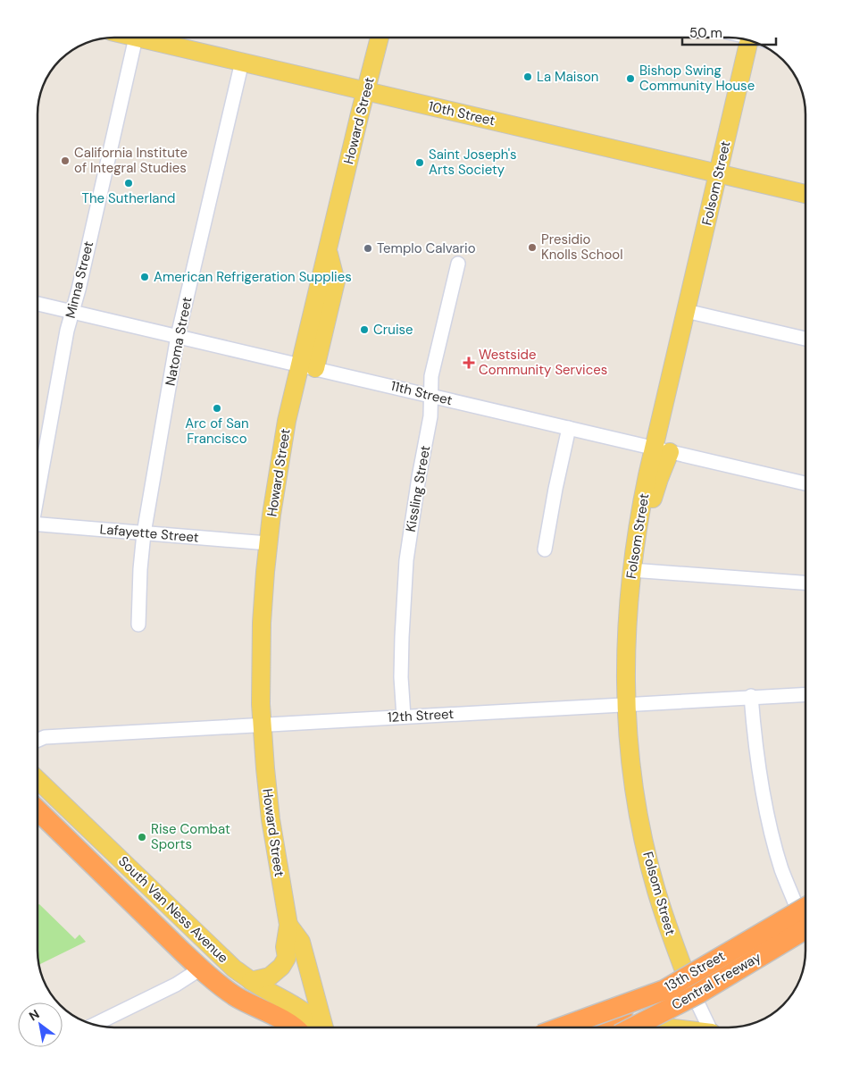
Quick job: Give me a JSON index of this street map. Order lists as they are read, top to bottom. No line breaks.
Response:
{"streets":{"highway":["South Van Ness Avenue","Central Freeway"],"main road":["10th Street","Howard Street","Folsom Street","13th Street"],"street":["Minna Street","Natoma Street","11th Street","Kissling Street","Lafayette Street","12th Street"]},"crossings":[["10th Street","Howard Street"],["10th Street","Folsom Street"],["10th Street","Minna Street"],["10th Street","Natoma Street"],["Howard Street","11th Street"],["Howard Street","Lafayette Street"],["Howard Street","12th Street"],["Howard Street","South Van Ness Avenue"],["Folsom Street","11th Street"],["Folsom Street","12th Street"],["Folsom Street","13th Street"],["Minna Street","11th Street"],["Natoma Street","11th Street"],["Natoma Street","Lafayette Street"],["11th Street","Kissling Street"],["Kissling Street","12th Street"]],"places":{"other":["La Maison","Bishop Swing Community House","California Institute of Integral Studies","Saint Joseph's Arts Society","The Sutherland","Presidio Knolls School","Templo Calvario","American Refrigeration Supplies","Cruise","Arc of San Francisco","Rise Combat Sports"],"health":["Westside Community Services"]},"scale_bar":"50 m","north":"top left"}
